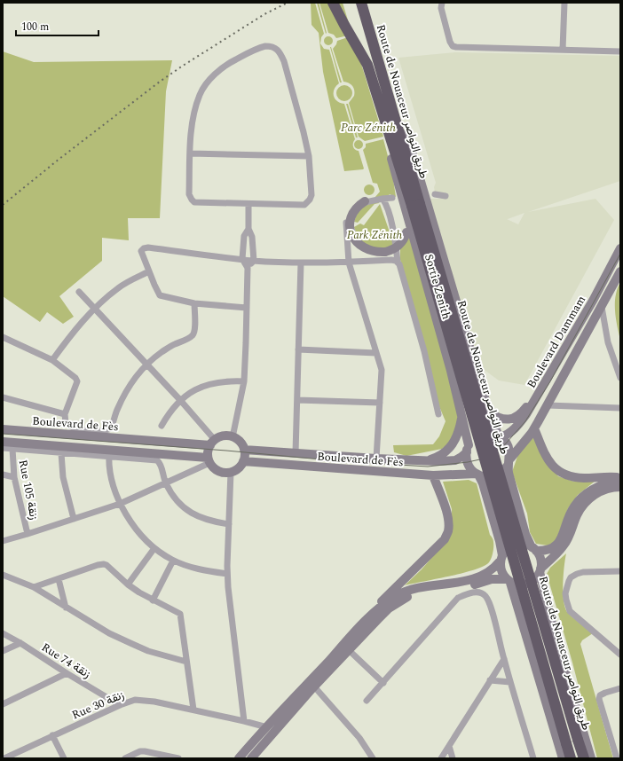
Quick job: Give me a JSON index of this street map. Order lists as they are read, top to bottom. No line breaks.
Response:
{"streets":{"highway":["Route de Nouaceur طريق النواصر"],"main road":["Sortie Zenith","Boulevard Dammam","Boulevard de Fès"],"street":["Rue 105 زنقة","Rue 74 زنقة","Rue 30 زنقة"]},"crossings":[["Route de Nouaceur طريق النواصر","Sortie Zenith"],["Sortie Zenith","Boulevard Dammam"],["Sortie Zenith","Boulevard de Fès"],["Boulevard Dammam","Boulevard de Fès"],["Rue 74 زنقة","Rue 30 زنقة"]],"parks":["Parc Zénith","Park Zénith"],"scale_bar":"100 m"}
